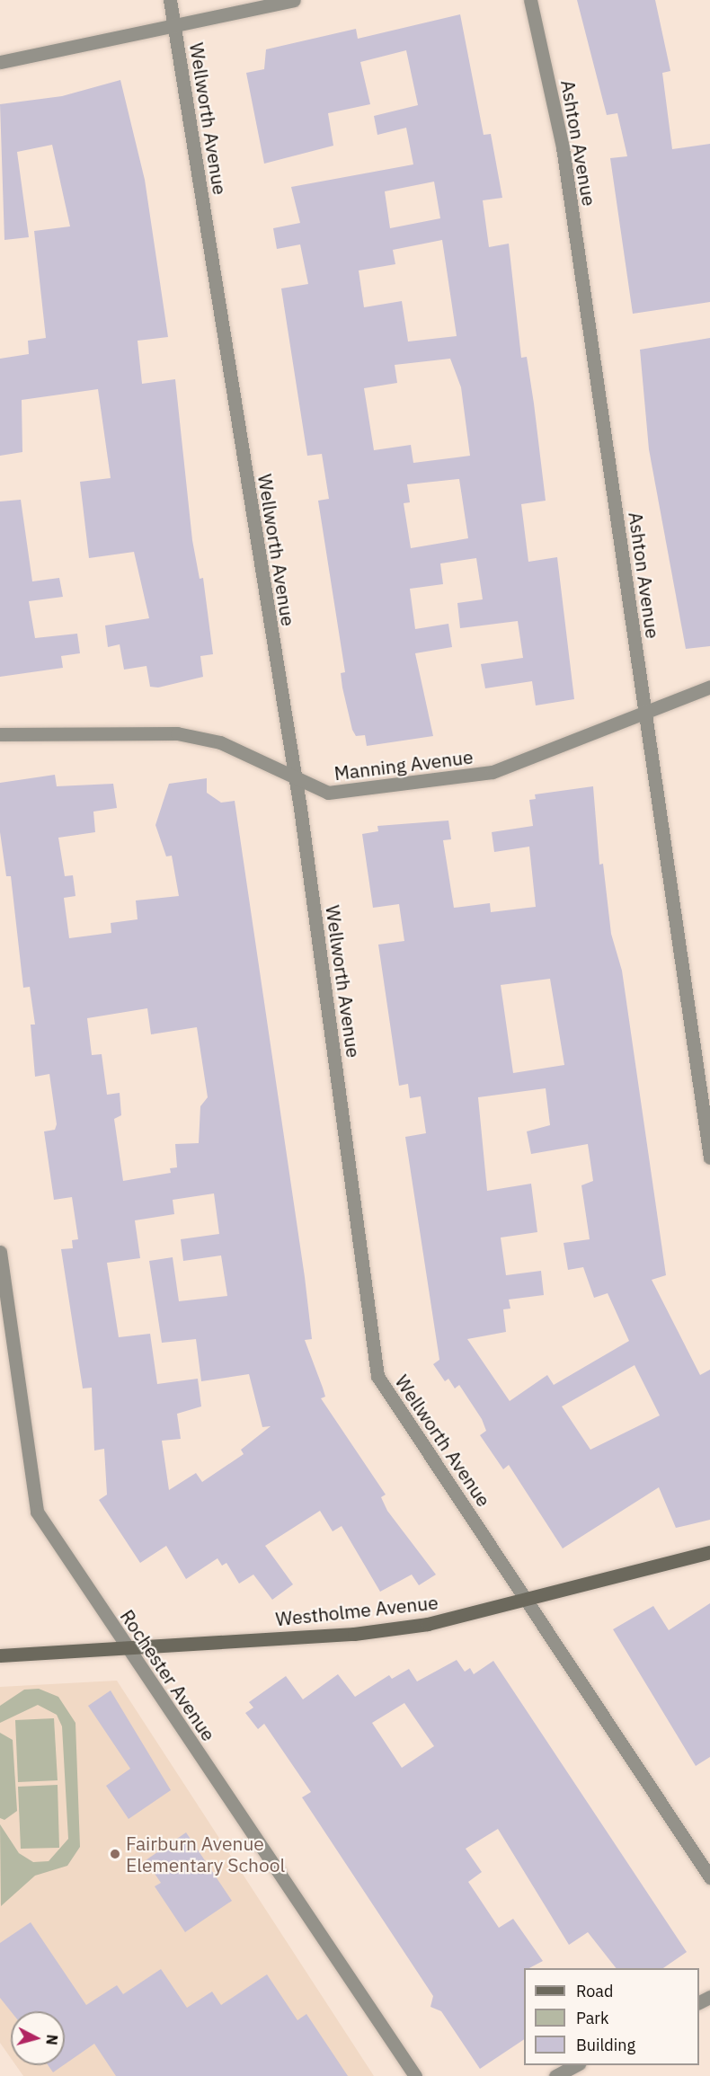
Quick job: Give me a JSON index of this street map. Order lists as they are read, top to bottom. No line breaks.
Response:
{"streets":{"street":["Wellworth Avenue","Ashton Avenue","Manning Avenue","Westholme Avenue","Rochester Avenue"]},"crossings":[["Wellworth Avenue","Manning Avenue"],["Wellworth Avenue","Westholme Avenue"],["Ashton Avenue","Manning Avenue"],["Westholme Avenue","Rochester Avenue"]],"places":["Fairburn Avenue Elementary School"],"legend":["Road","Park","Building"],"north":"right"}
